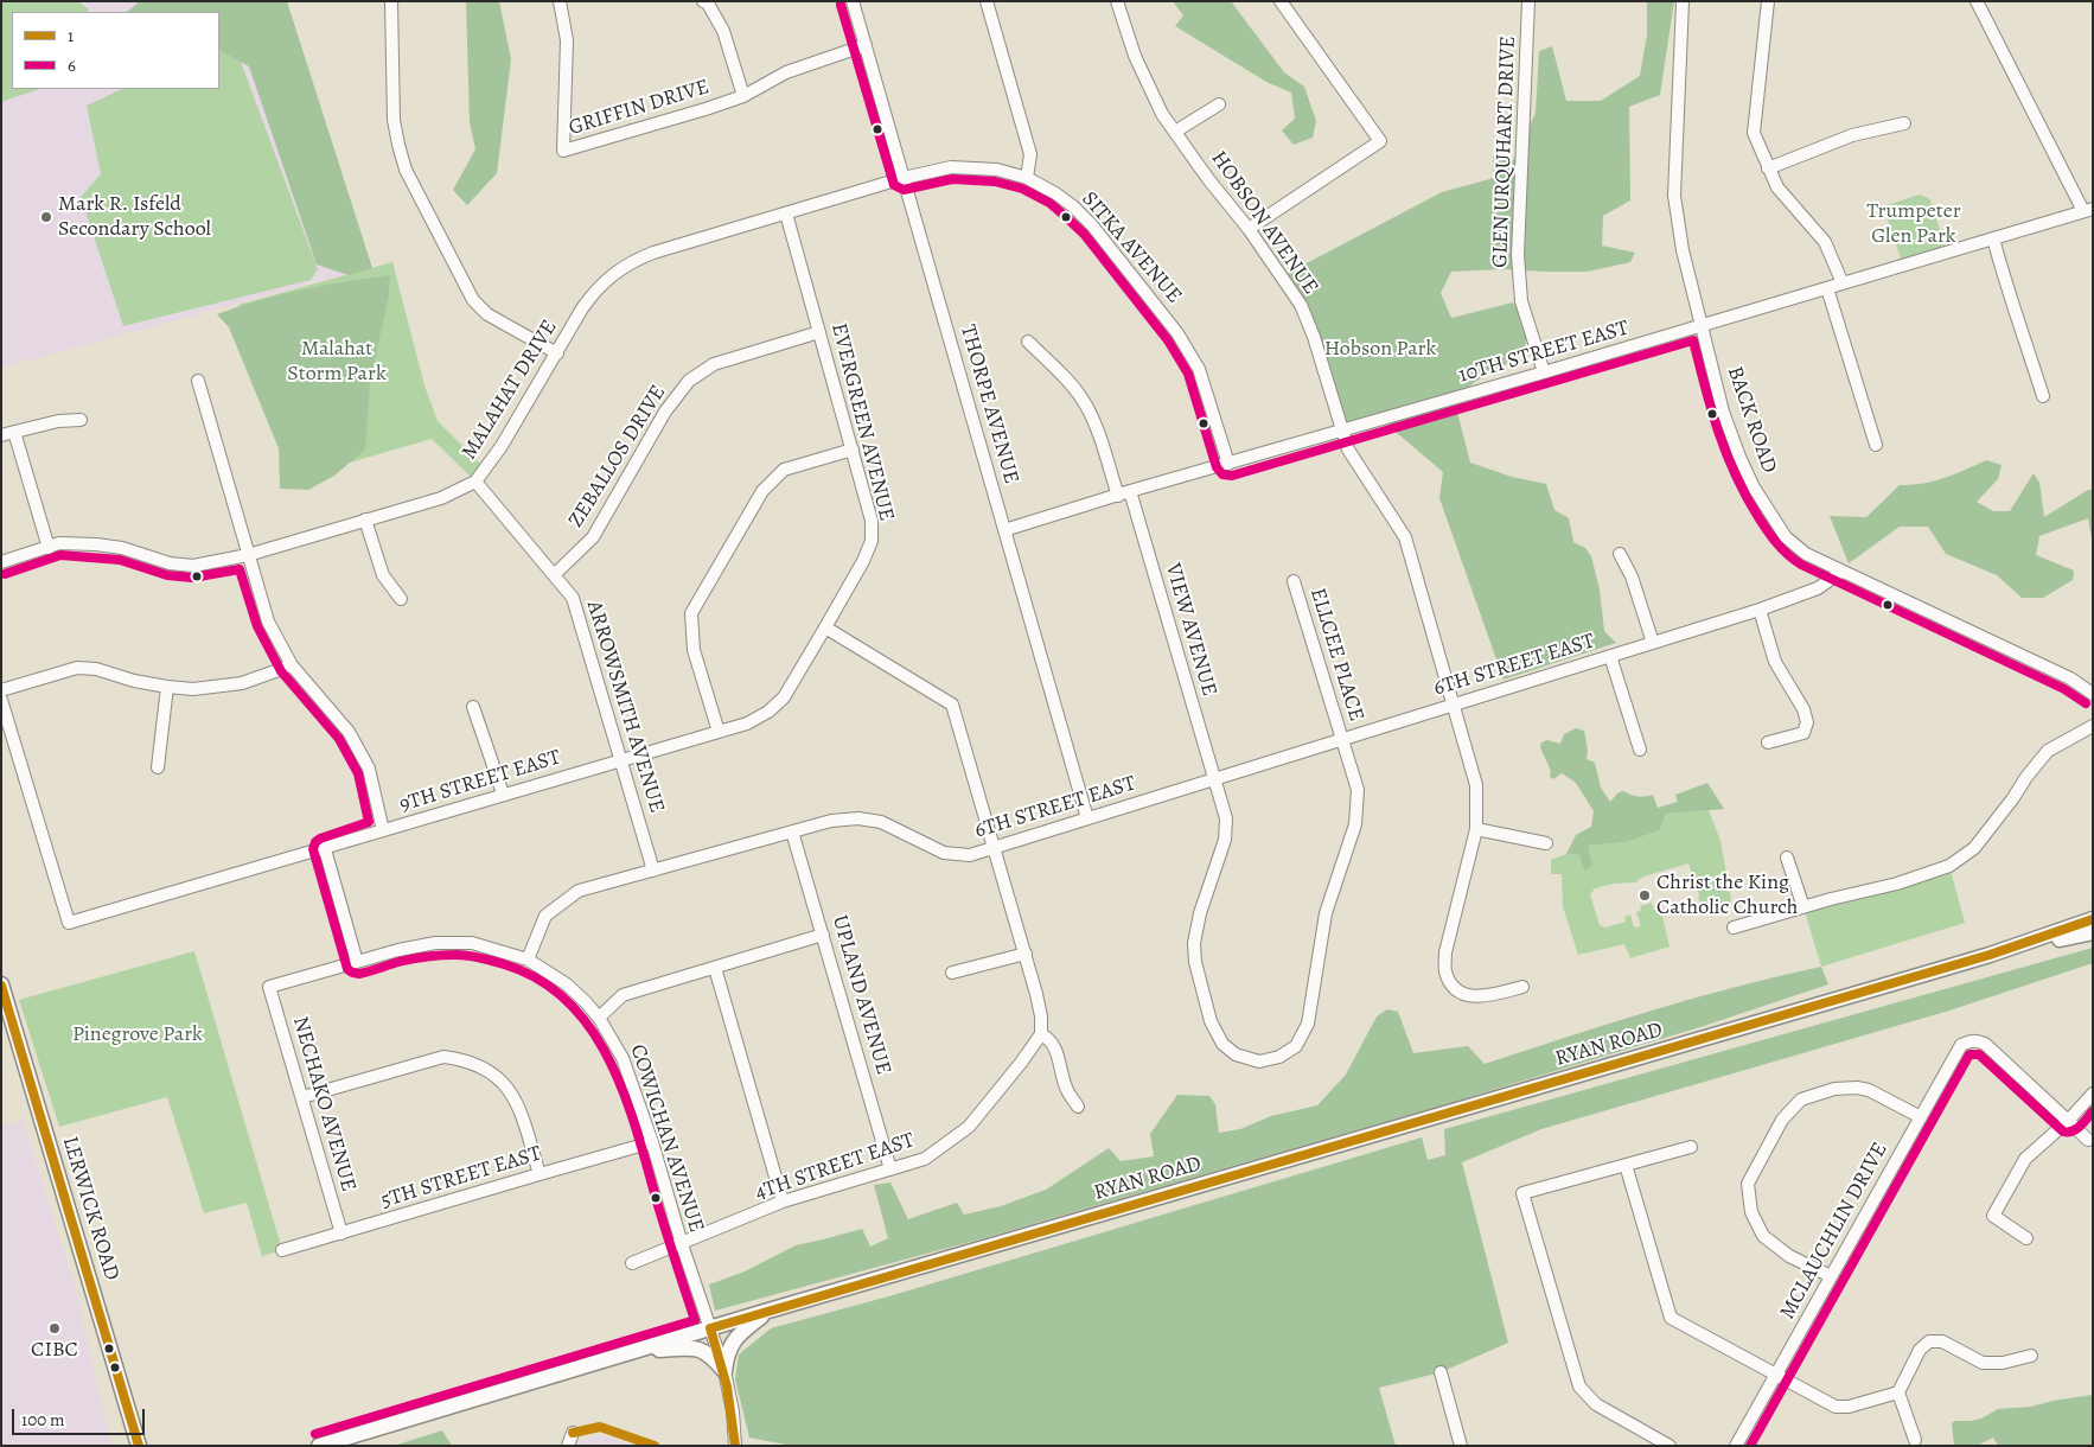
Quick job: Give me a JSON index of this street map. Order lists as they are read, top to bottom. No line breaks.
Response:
{"streets":{"main road":["RYAN ROAD","LERWICK ROAD"],"street":["GRIFFIN DRIVE","GLEN URQUHART DRIVE","HOBSON AVENUE","SITKA AVENUE","10TH STREET EAST","MALAHAT DRIVE","THORPE AVENUE","BACK ROAD","EVERGREEN AVENUE","ZEBALLOS DRIVE","VIEW AVENUE","ELLCEE PLACE","6TH STREET EAST","ARROWSMITH AVENUE","9TH STREET EAST","UPLAND AVENUE","NECHAKO AVENUE","COWICHAN AVENUE","4TH STREET EAST","5TH STREET EAST","MCLAUCHLIN DRIVE"]},"crossings":[["GRIFFIN DRIVE","THORPE AVENUE"],["GLEN URQUHART DRIVE","10TH STREET EAST"],["HOBSON AVENUE","10TH STREET EAST"],["HOBSON AVENUE","6TH STREET EAST"],["SITKA AVENUE","10TH STREET EAST"],["SITKA AVENUE","MALAHAT DRIVE"],["10TH STREET EAST","THORPE AVENUE"],["10TH STREET EAST","BACK ROAD"],["10TH STREET EAST","VIEW AVENUE"],["MALAHAT DRIVE","THORPE AVENUE"],["MALAHAT DRIVE","EVERGREEN AVENUE"],["MALAHAT DRIVE","ARROWSMITH AVENUE"],["THORPE AVENUE","6TH STREET EAST"],["BACK ROAD","6TH STREET EAST"],["EVERGREEN AVENUE","ZEBALLOS DRIVE"],["EVERGREEN AVENUE","9TH STREET EAST"],["ZEBALLOS DRIVE","ARROWSMITH AVENUE"],["VIEW AVENUE","ELLCEE PLACE"],["VIEW AVENUE","6TH STREET EAST"],["ELLCEE PLACE","6TH STREET EAST"],["6TH STREET EAST","ARROWSMITH AVENUE"],["6TH STREET EAST","UPLAND AVENUE"],["6TH STREET EAST","COWICHAN AVENUE"],["ARROWSMITH AVENUE","9TH STREET EAST"],["UPLAND AVENUE","4TH STREET EAST"],["RYAN ROAD","COWICHAN AVENUE"],["NECHAKO AVENUE","5TH STREET EAST"],["COWICHAN AVENUE","4TH STREET EAST"],["COWICHAN AVENUE","5TH STREET EAST"]],"parks":["Trumpeter Glen Park","Malahat Storm Park","Hobson Park","Pinegrove Park"],"places":["Mark R. Isfeld Secondary School","Christ the King Catholic Church","CIBC"],"lines":["transit line 6","transit line 1"],"legend":["1","6"],"scale_bar":"100 m"}
